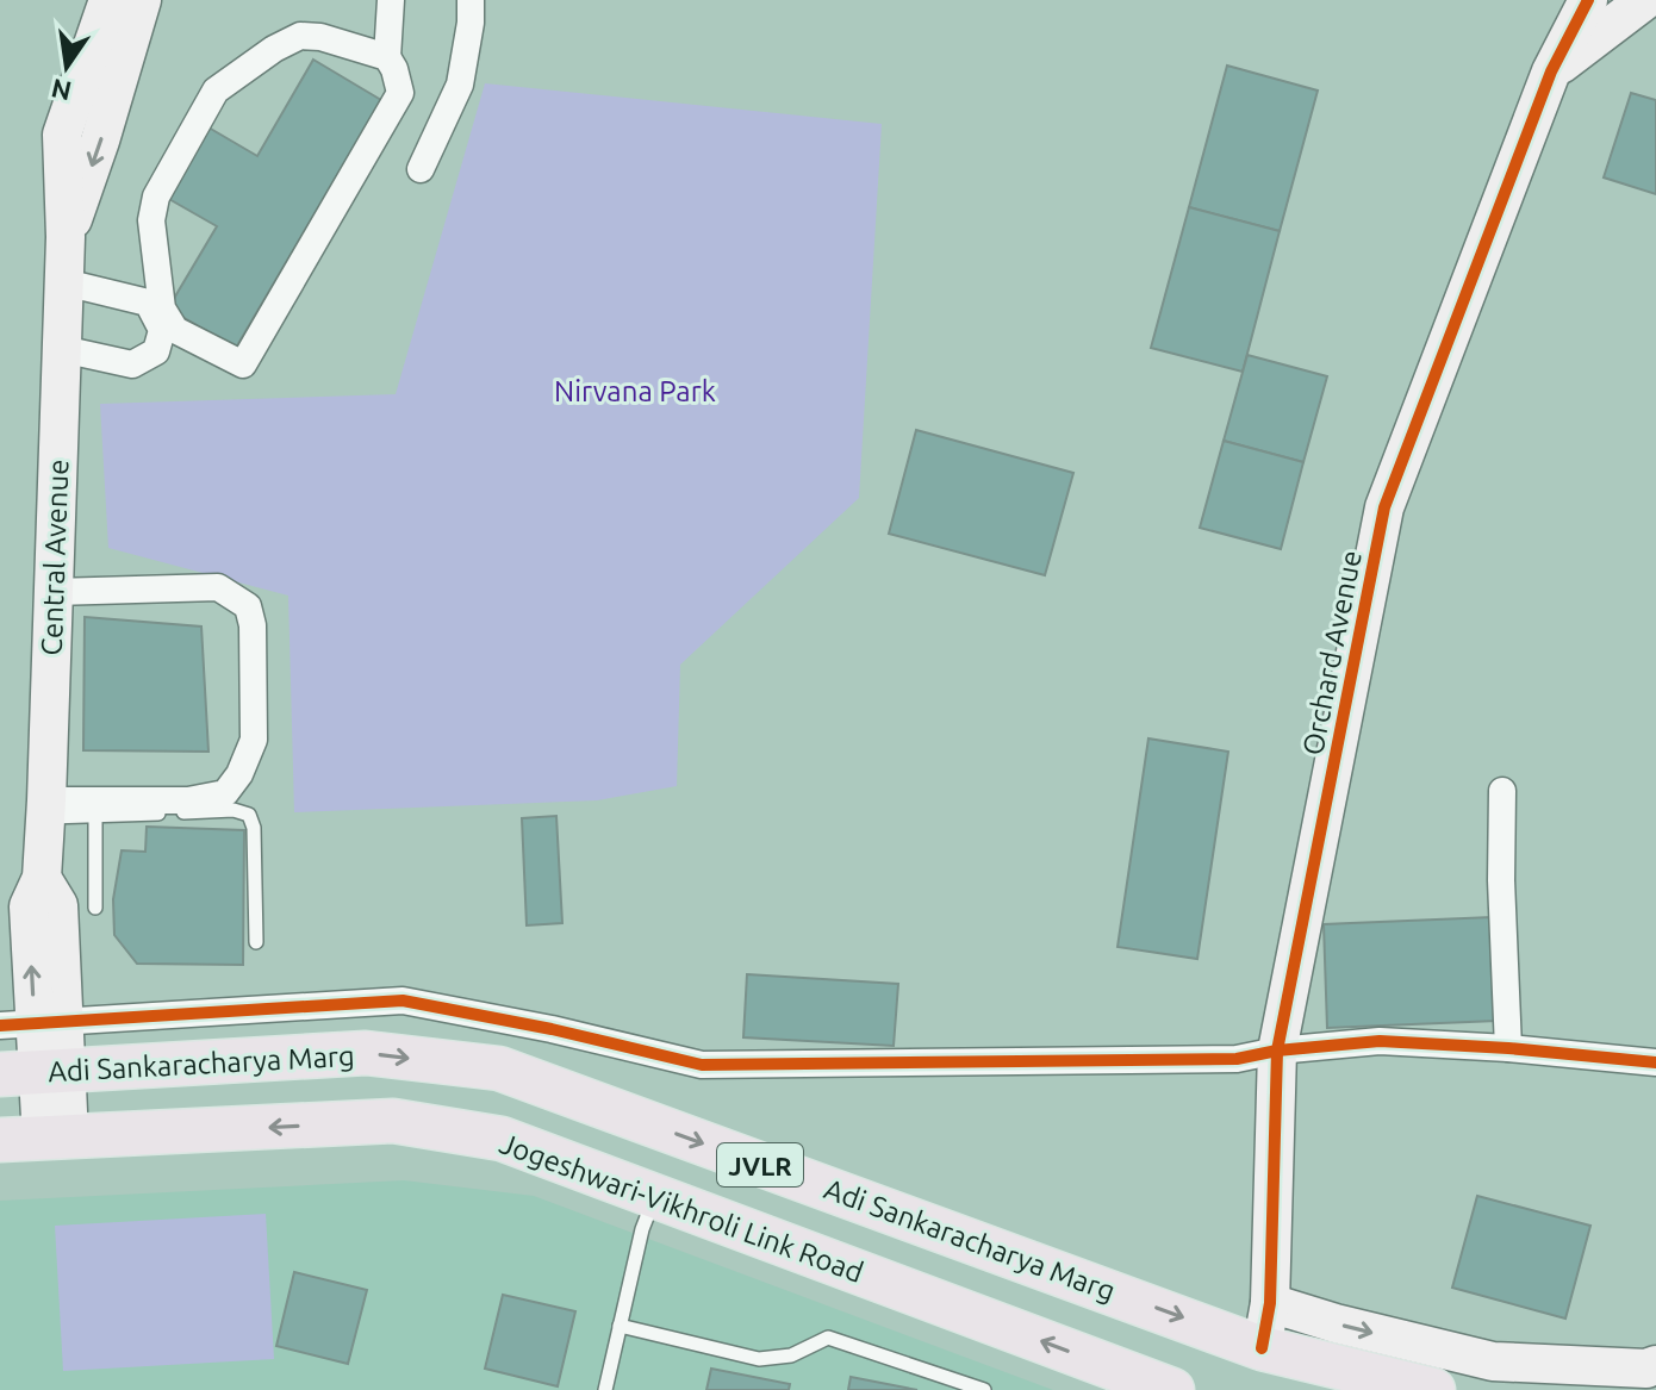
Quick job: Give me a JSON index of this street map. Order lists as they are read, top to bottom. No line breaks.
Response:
{"streets":{"main road":["Adi Sankaracharya Marg","JVLR","Jogeshwari-Vikhroli Link Road"],"street":["Central Avenue","Orchard Avenue"]},"crossings":[["Central Avenue","Adi Sankaracharya Marg"],["Central Avenue","Jogeshwari-Vikhroli Link Road"],["Orchard Avenue","Adi Sankaracharya Marg"]],"one_way":["Adi Sankaracharya Marg","Jogeshwari-Vikhroli Link Road"],"parks":["Nirvana Park"],"north":"bottom"}
